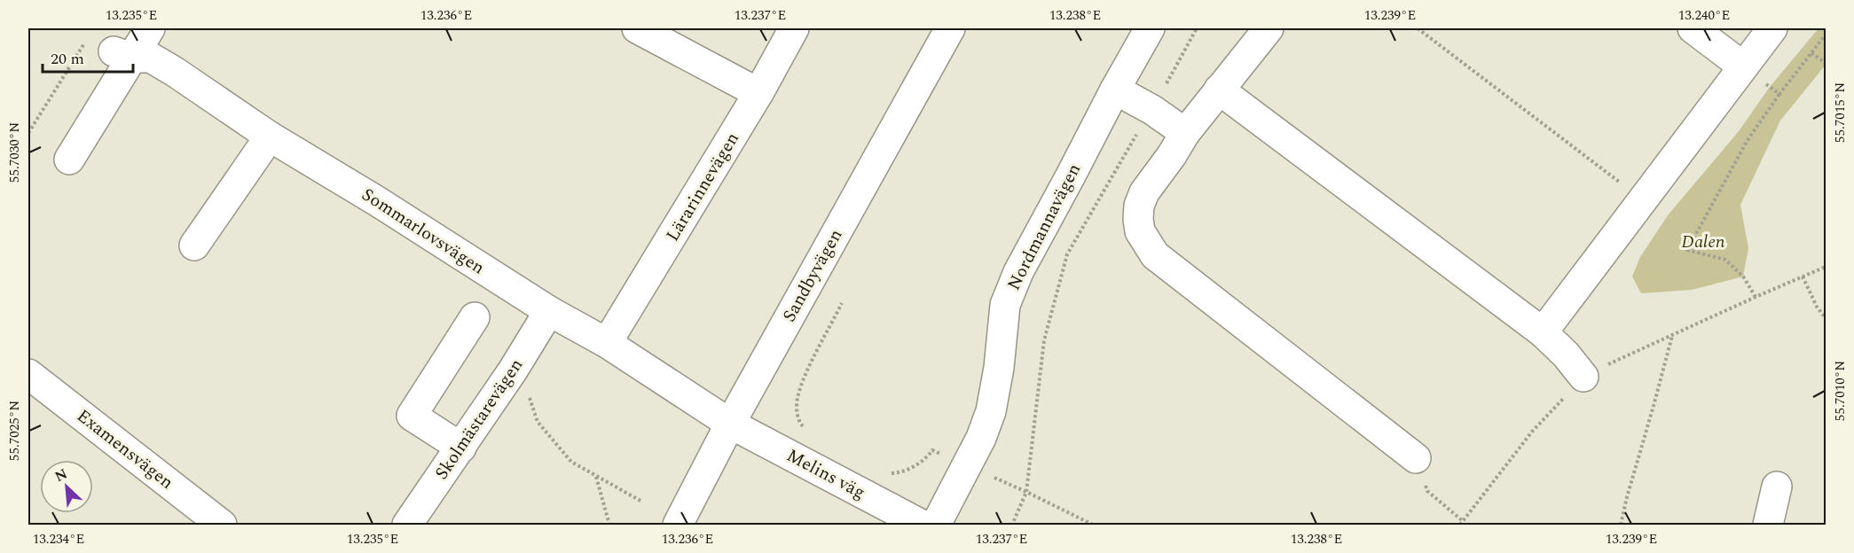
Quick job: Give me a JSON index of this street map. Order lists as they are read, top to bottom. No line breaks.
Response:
{"streets":{"street":["Lärarinnevägen","Nordmannavägen","Sommarlovsvägen","Sandbyvägen","Skolmästarevägen","Examensvägen","Melins väg"]},"crossings":[["Lärarinnevägen","Sommarlovsvägen"],["Sommarlovsvägen","Sandbyvägen"],["Sommarlovsvägen","Skolmästarevägen"],["Sommarlovsvägen","Melins väg"],["Sandbyvägen","Melins väg"]],"parks":["Dalen"],"scale_bar":"20 m","north":"top left","coordinates":["13.235°E","13.236°E","13.237°E","13.238°E","13.239°E","13.240°E","55.7015°N","55.7030°N","55.7010°N","55.7025°N","13.234°E"]}
